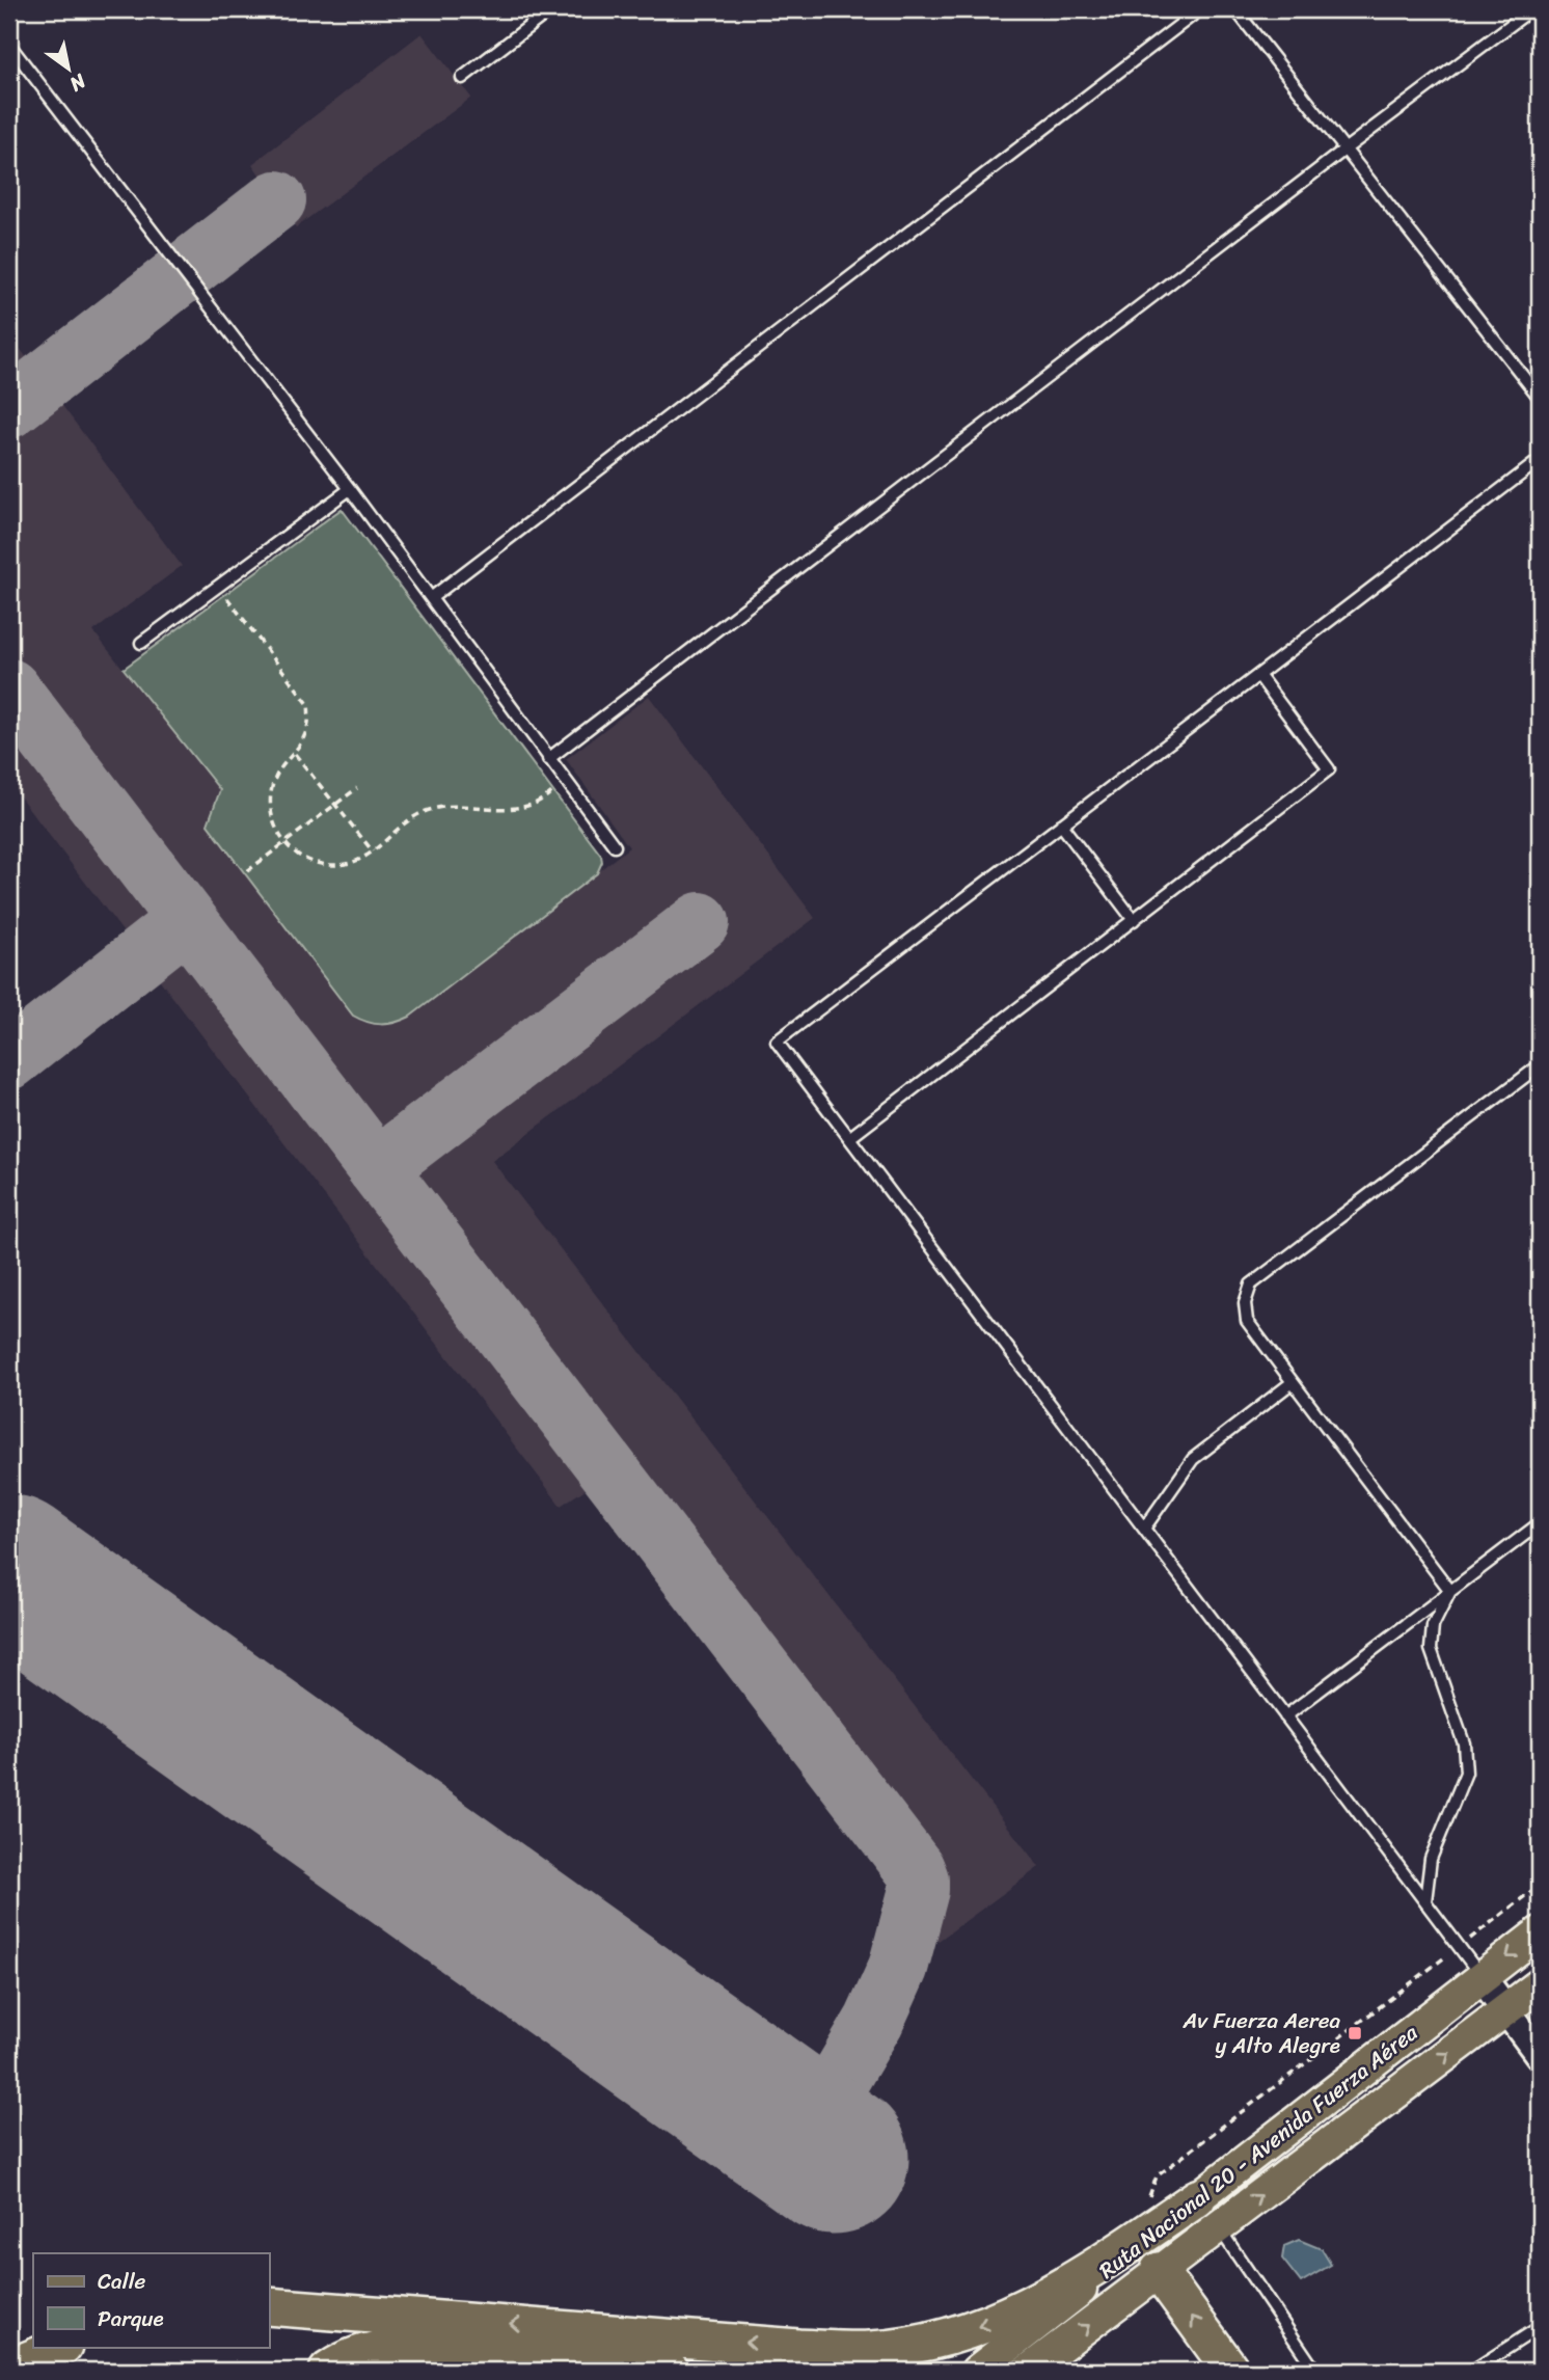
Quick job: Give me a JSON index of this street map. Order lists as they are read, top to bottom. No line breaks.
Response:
{"streets":{"main road":["Ruta Nacional 20 - Avenida Fuerza Aérea"]},"places":{"transit":["Av Fuerza Aerea y Alto Alegre"]},"legend":["Calle","Parque"],"north":"bottom right"}
